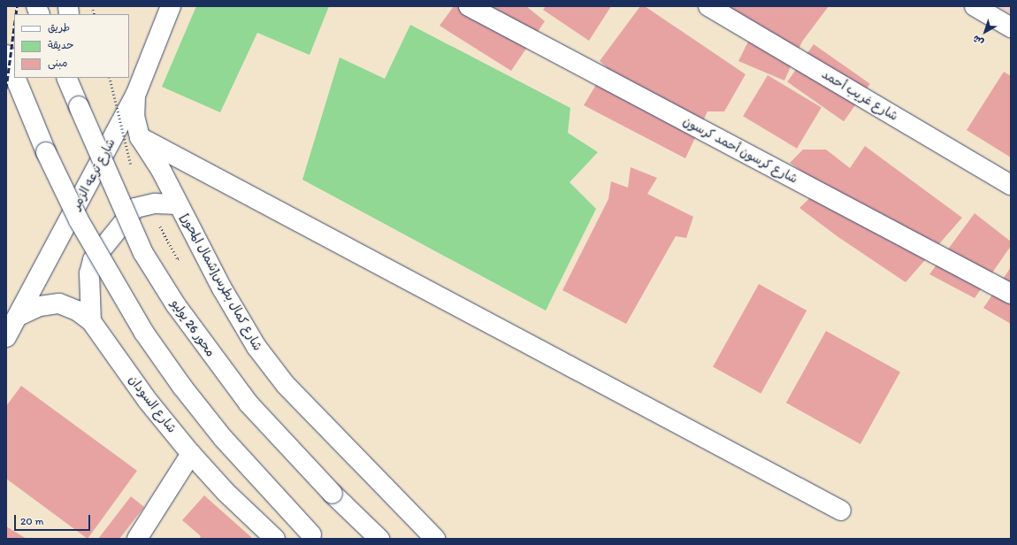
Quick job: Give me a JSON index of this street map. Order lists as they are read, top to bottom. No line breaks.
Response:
{"streets":{"main road":["شارع غريب أحمد","شارع كرسون أحمد كرسون","شارع ترعه الزمر","شارع كمال بطرس[شمال المحور]","محور 26 يوليو","شارع السودان"]},"crossings":[["شارع ترعه الزمر","شارع كمال بطرس[شمال المحور]"],["شارع ترعه الزمر","شارع السودان"]],"legend":["طريق","حديقة","مبنى"],"scale_bar":"20 m","north":"bottom left"}
